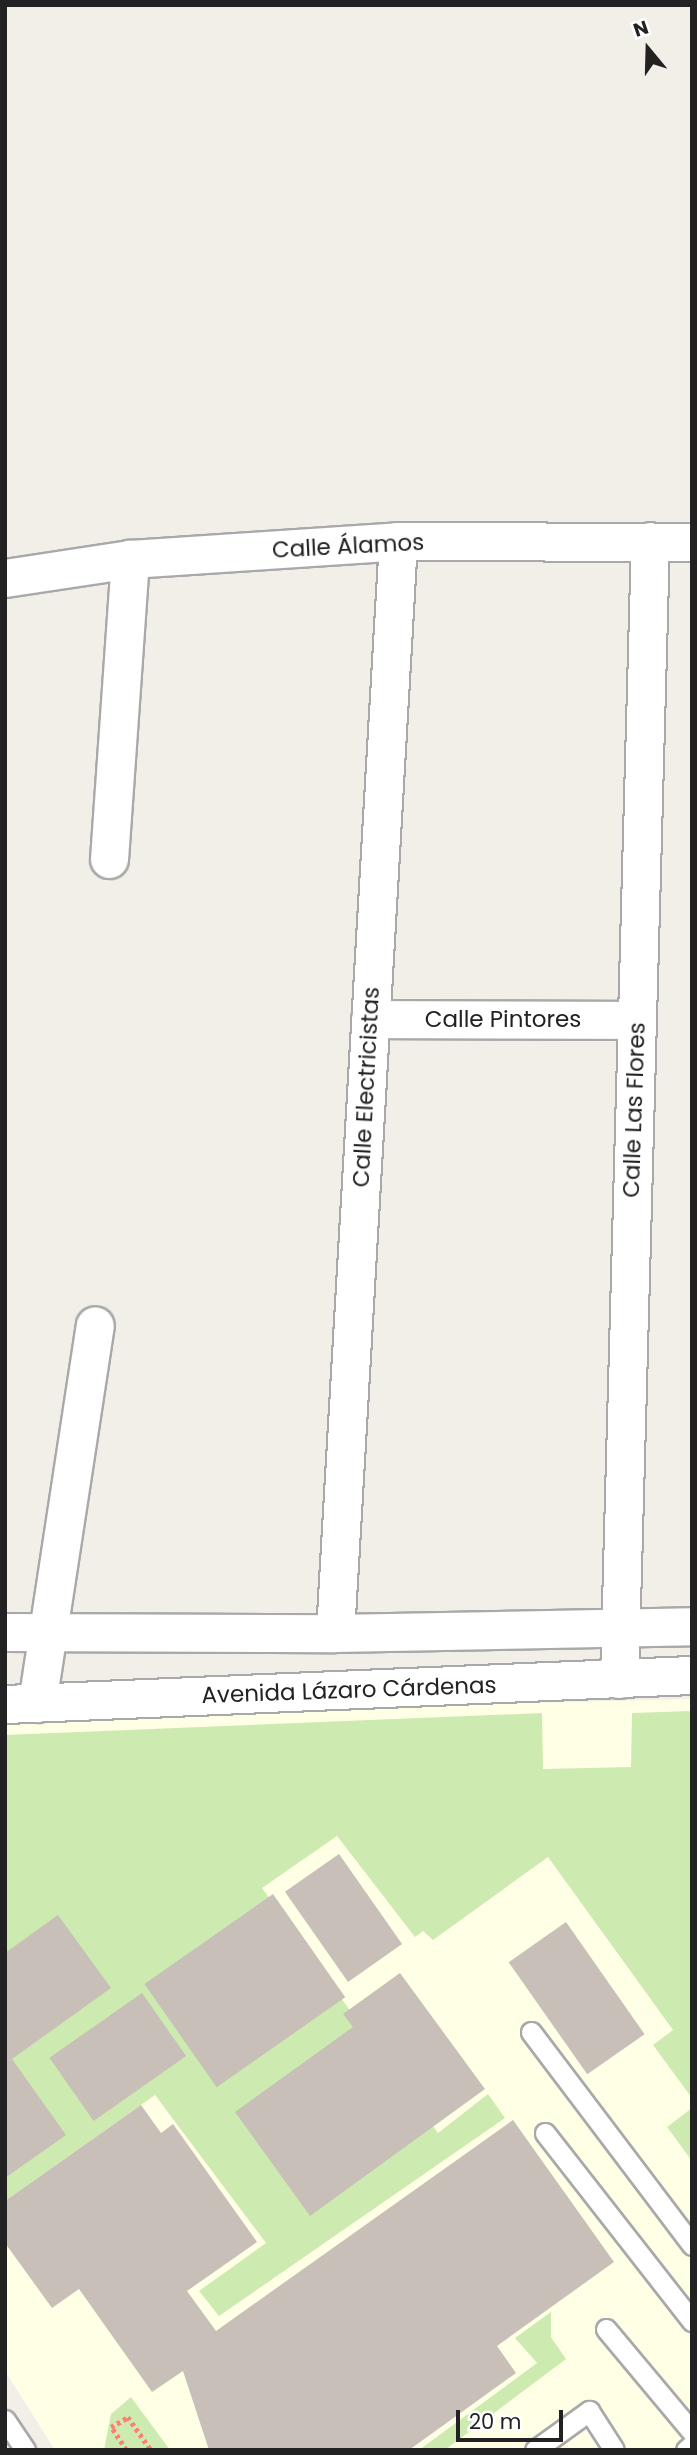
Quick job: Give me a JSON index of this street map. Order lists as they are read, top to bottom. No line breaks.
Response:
{"streets":{"street":["Calle Álamos","Calle Pintores","Calle Electricistas","Calle Las Flores","Avenida Lázaro Cárdenas"]},"crossings":[["Calle Álamos","Calle Electricistas"],["Calle Álamos","Calle Las Flores"],["Calle Pintores","Calle Electricistas"],["Calle Pintores","Calle Las Flores"],["Calle Las Flores","Avenida Lázaro Cárdenas"]],"scale_bar":"20 m","north":"top"}
